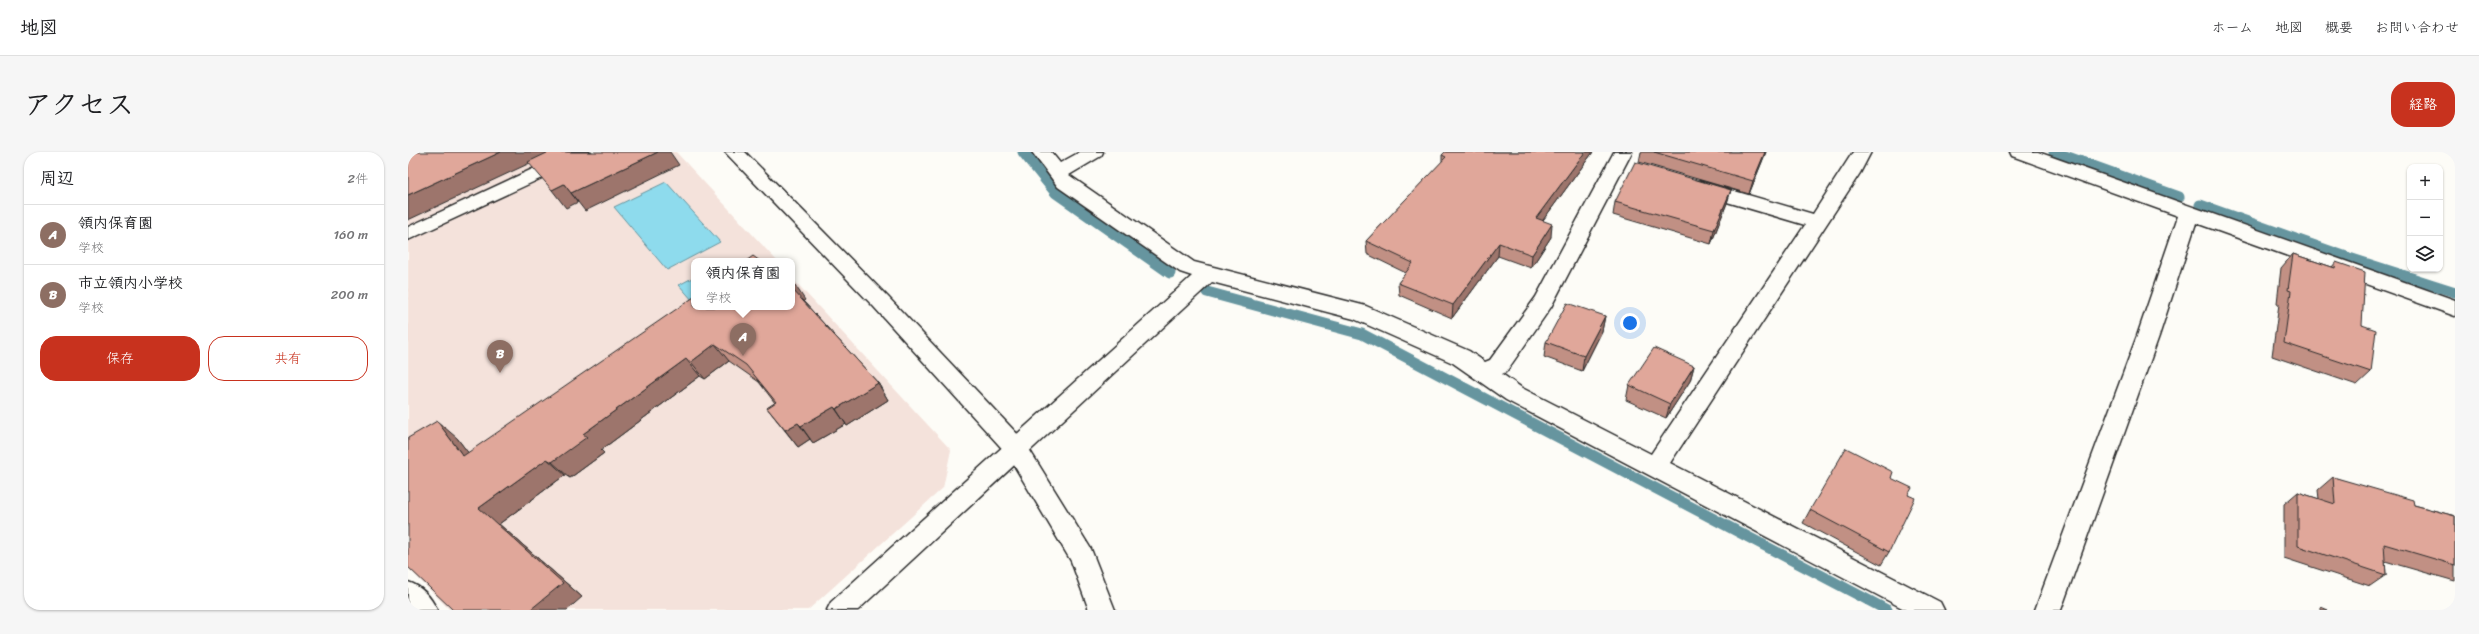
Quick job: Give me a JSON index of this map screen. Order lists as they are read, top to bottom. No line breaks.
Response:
{"page":{"header":"地図","nav":["ホーム","地図","概要","お問い合わせ"],"title":"アクセス","buttons":["経路",["保存","共有"]],"heading":["周辺","2件"],"map_buttons":["+","−"],"list":[{"mark":"A","name":"領内保育園","note":"学校","value":"160 m"},{"mark":"B","name":"市立領内小学校","note":"学校","value":"200 m"}],"popup":["領内保育園","学校"],"pins":["A","B"]}}
